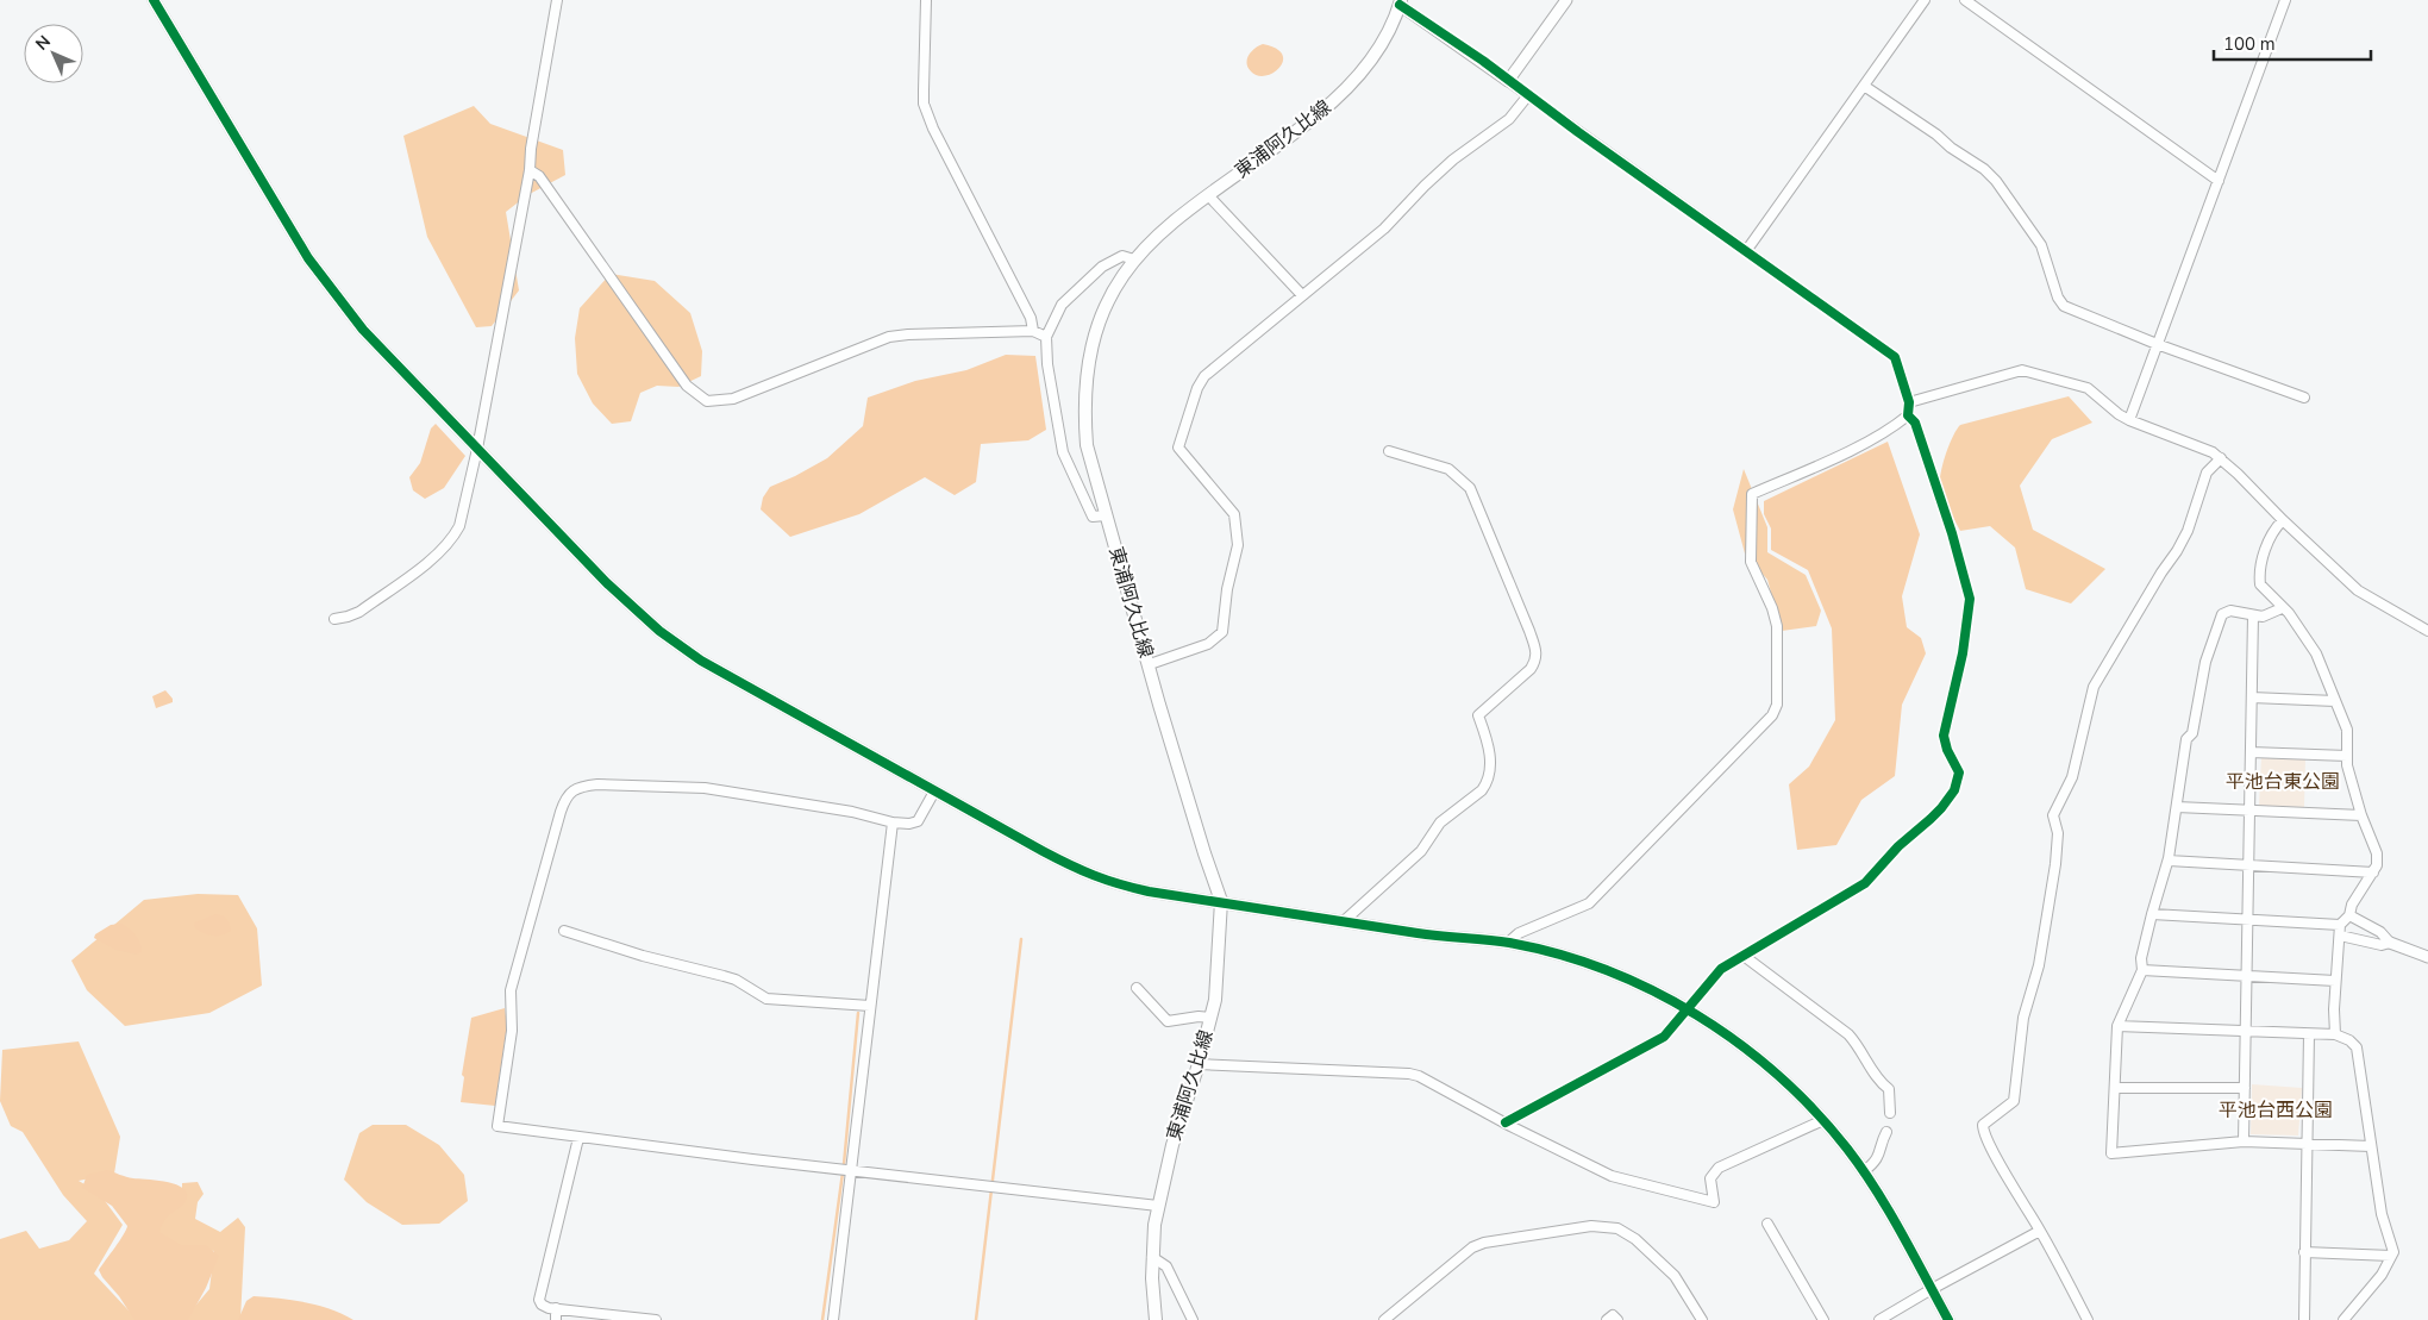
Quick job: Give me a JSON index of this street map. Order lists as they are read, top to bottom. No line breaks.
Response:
{"streets":{"main road":["東浦阿久比線"]},"parks":["平池台東公園","平池台西公園"],"scale_bar":"100 m","north":"top left"}
